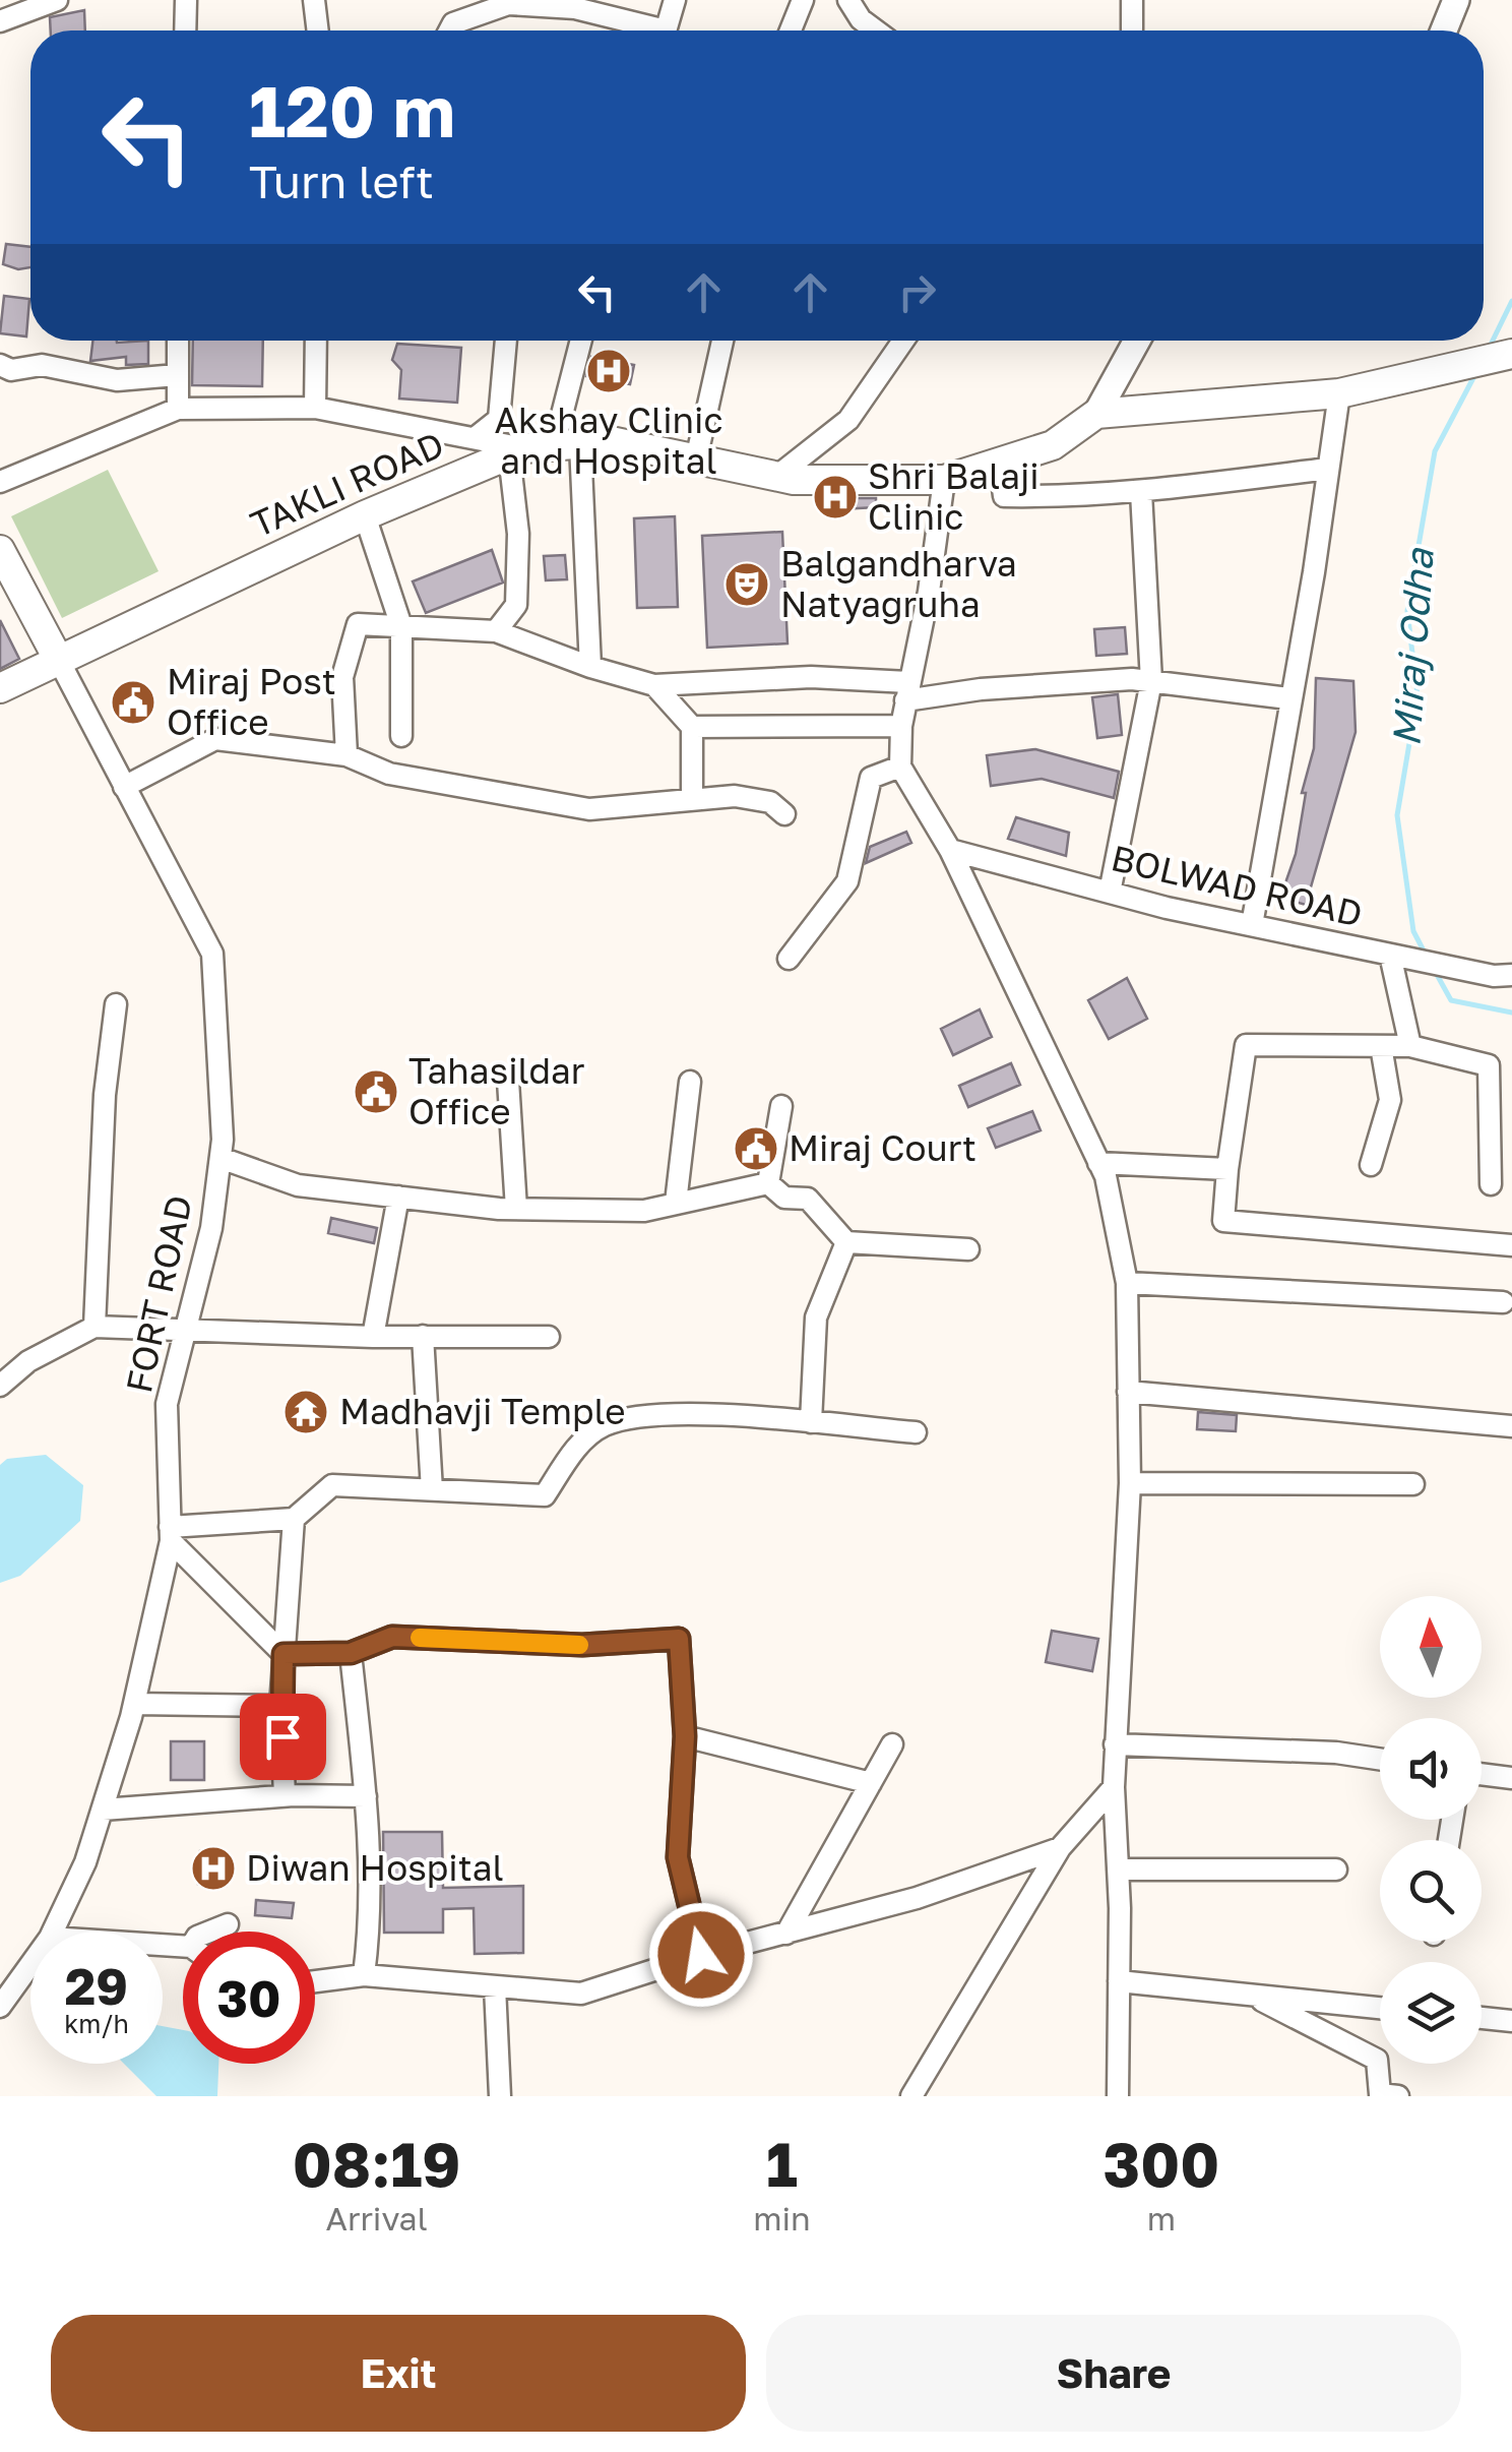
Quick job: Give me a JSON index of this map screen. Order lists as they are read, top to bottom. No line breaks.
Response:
{"streets":{"main road":["TAKLI ROAD"],"street":["BOLWAD ROAD","FORT ROAD"]},"crossings":[["TAKLI ROAD","FORT ROAD"]],"water":["Miraj Odha"],"places":{"hospital":["Akshay Clinic and Hospital","Shri Balaji Clinic","Diwan Hospital"],"theatre":["Balgandharva Natyagruha"],"public building":["Miraj Post Office","Tahasildar Office","Miraj Court"],"temple":["Madhavji Temple"]},"north":"top","page":{"turn":["120 m","Turn left"],"speed":"29 km/h","limit":"30","eta":["08:19","Arrival","1","min","300","m"],"buttons":["Exit","Share"]}}
